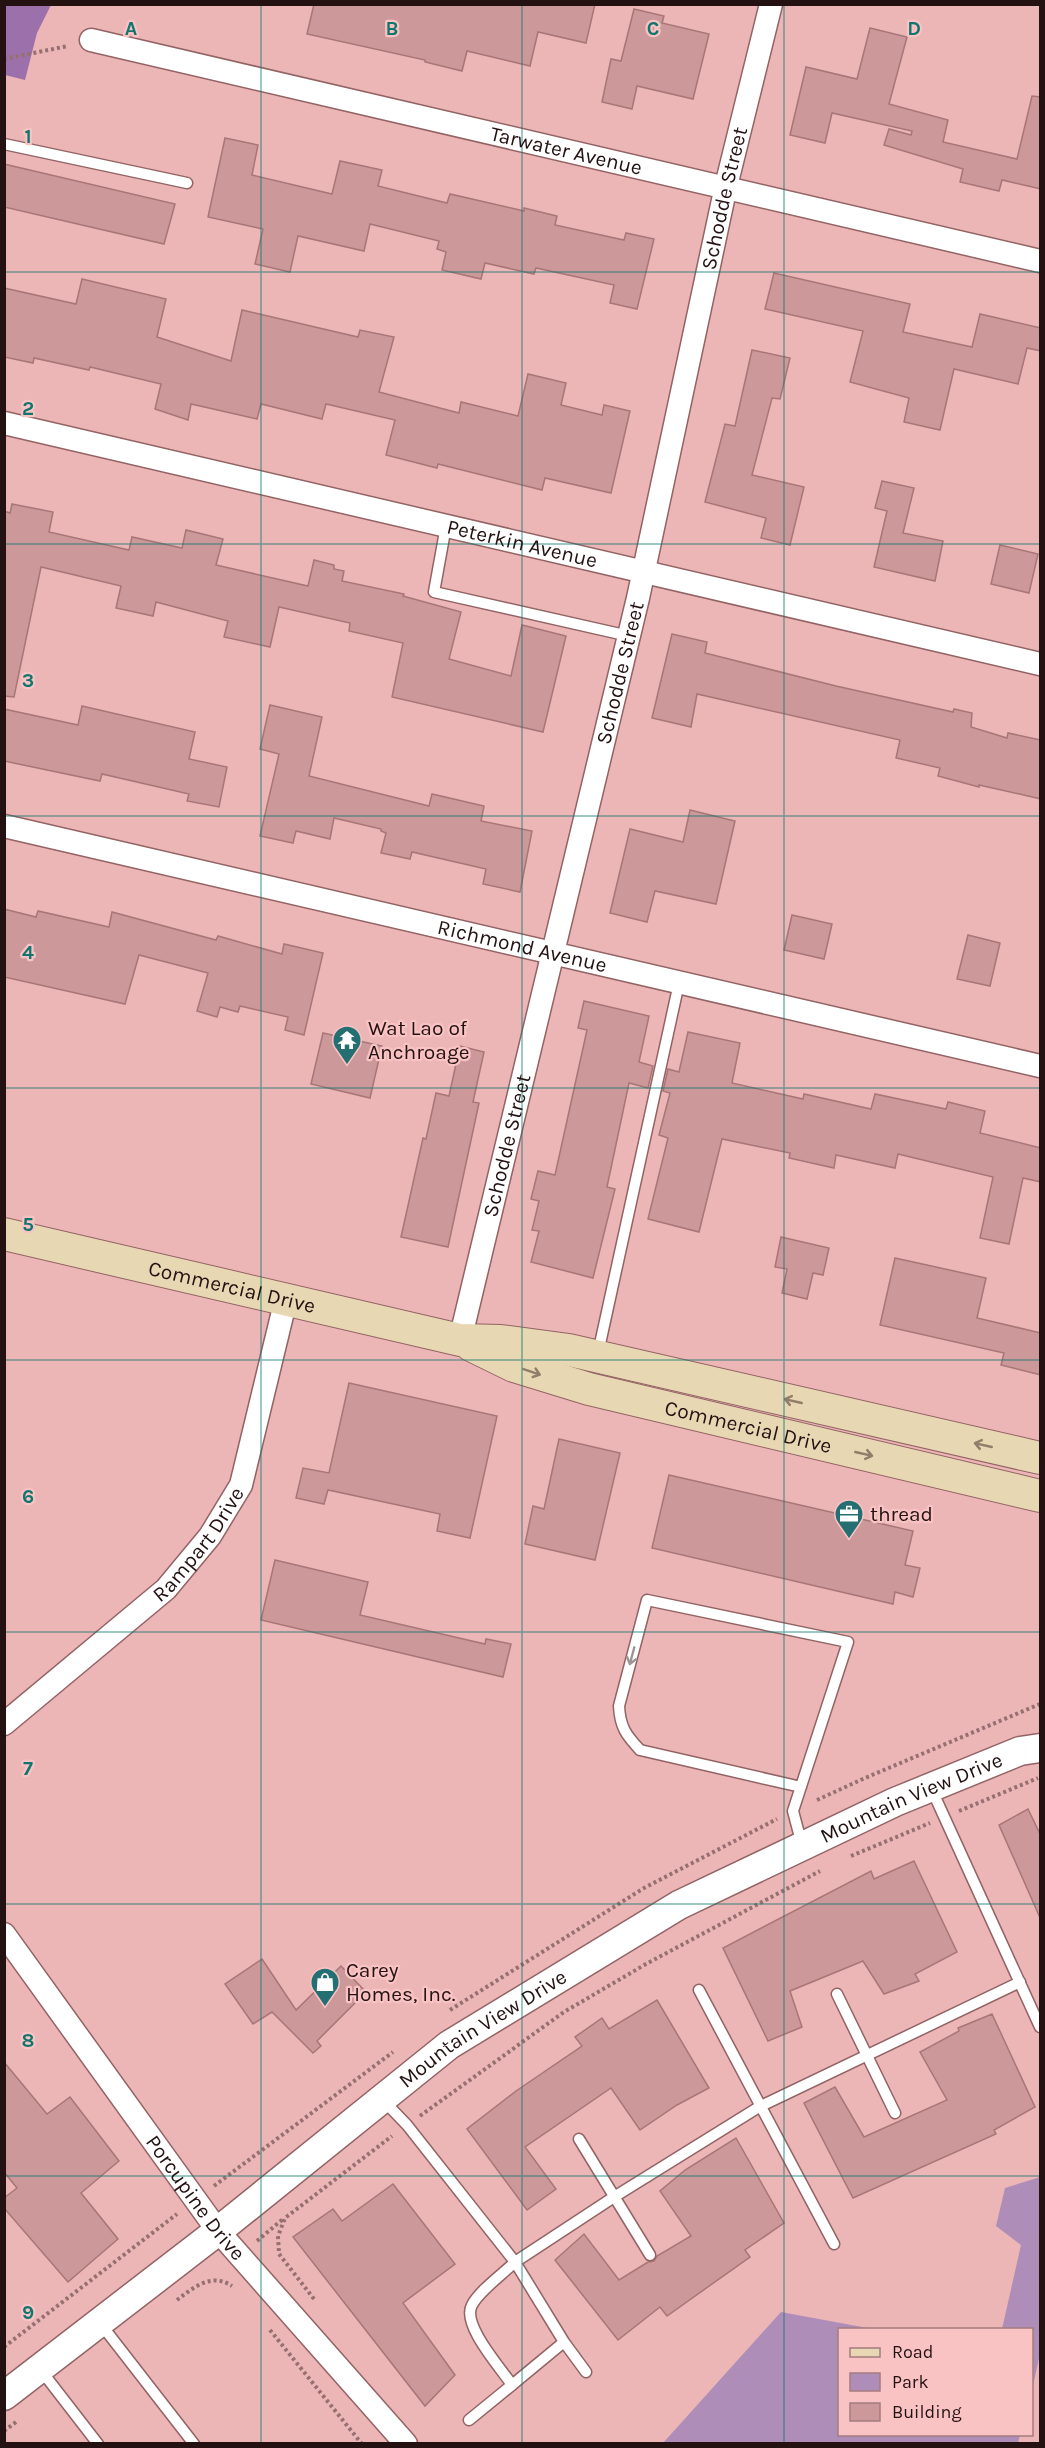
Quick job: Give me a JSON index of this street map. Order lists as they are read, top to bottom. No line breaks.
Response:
{"streets":{"main road":["Commercial Drive"],"street":["Tarwater Avenue","Schodde Street","Peterkin Avenue","Richmond Avenue","Rampart Drive","Mountain View Drive","Porcupine Drive"]},"crossings":[["Tarwater Avenue","Schodde Street"],["Schodde Street","Peterkin Avenue"],["Schodde Street","Richmond Avenue"],["Schodde Street","Commercial Drive"],["Commercial Drive","Rampart Drive"],["Mountain View Drive","Porcupine Drive"]],"places":{"temple":["Wat Lao of Anchroage"],"office":["thread"],"shop":["Carey Homes, Inc."]},"legend":["Road","Park","Building"],"grid":{"columns":["A","B","C","D"],"rows":["1","2","3","4","5","6","7","8","9"]}}
